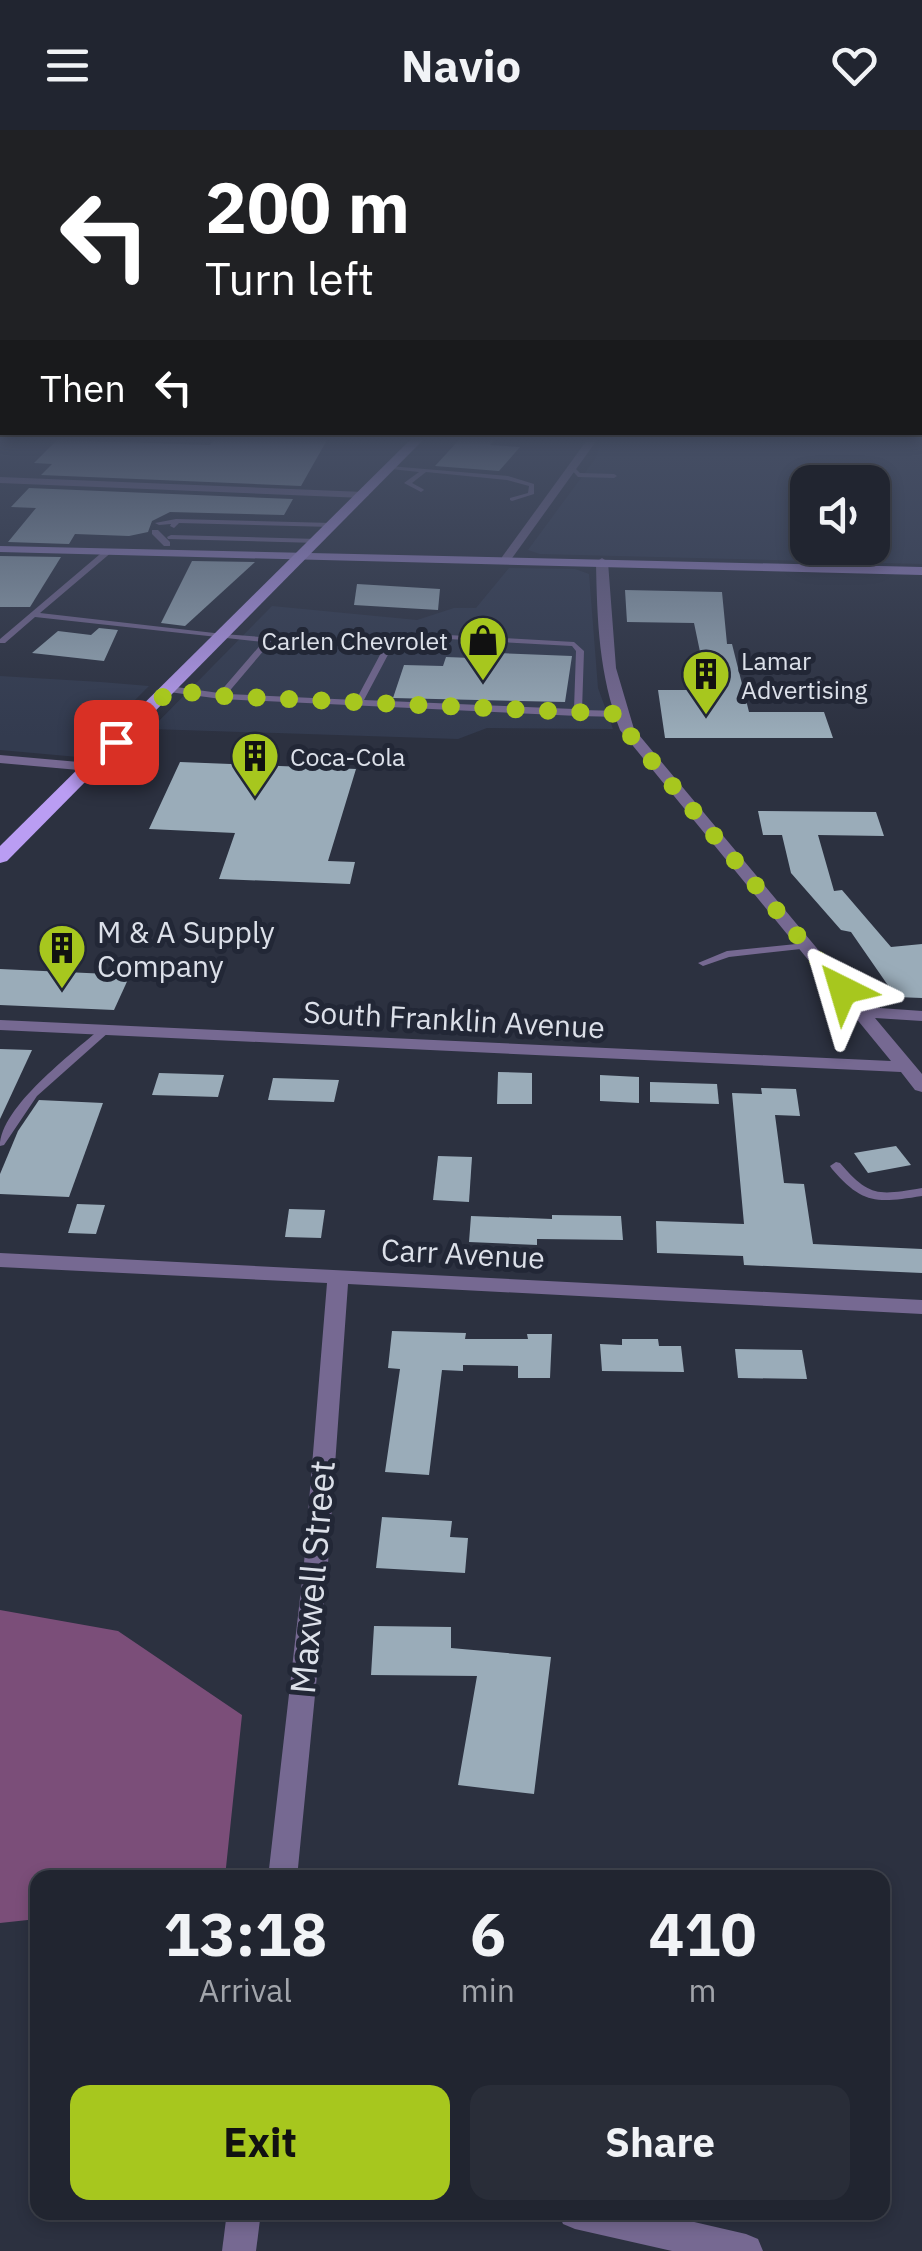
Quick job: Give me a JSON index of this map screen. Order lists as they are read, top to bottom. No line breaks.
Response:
{"streets":{"street":["South Franklin Avenue","Carr Avenue","Maxwell Street"]},"crossings":[["Carr Avenue","Maxwell Street"]],"places":{"shop":["Carlen Chevrolet"],"building":["Lamar Advertising","Coca-Cola","M & A Supply Company"]},"page":{"header":"Navio","turn":["200 m","Turn left"],"then":"Then","eta":["13:18","Arrival","6","min","410","m"],"buttons":["Exit","Share"]}}
